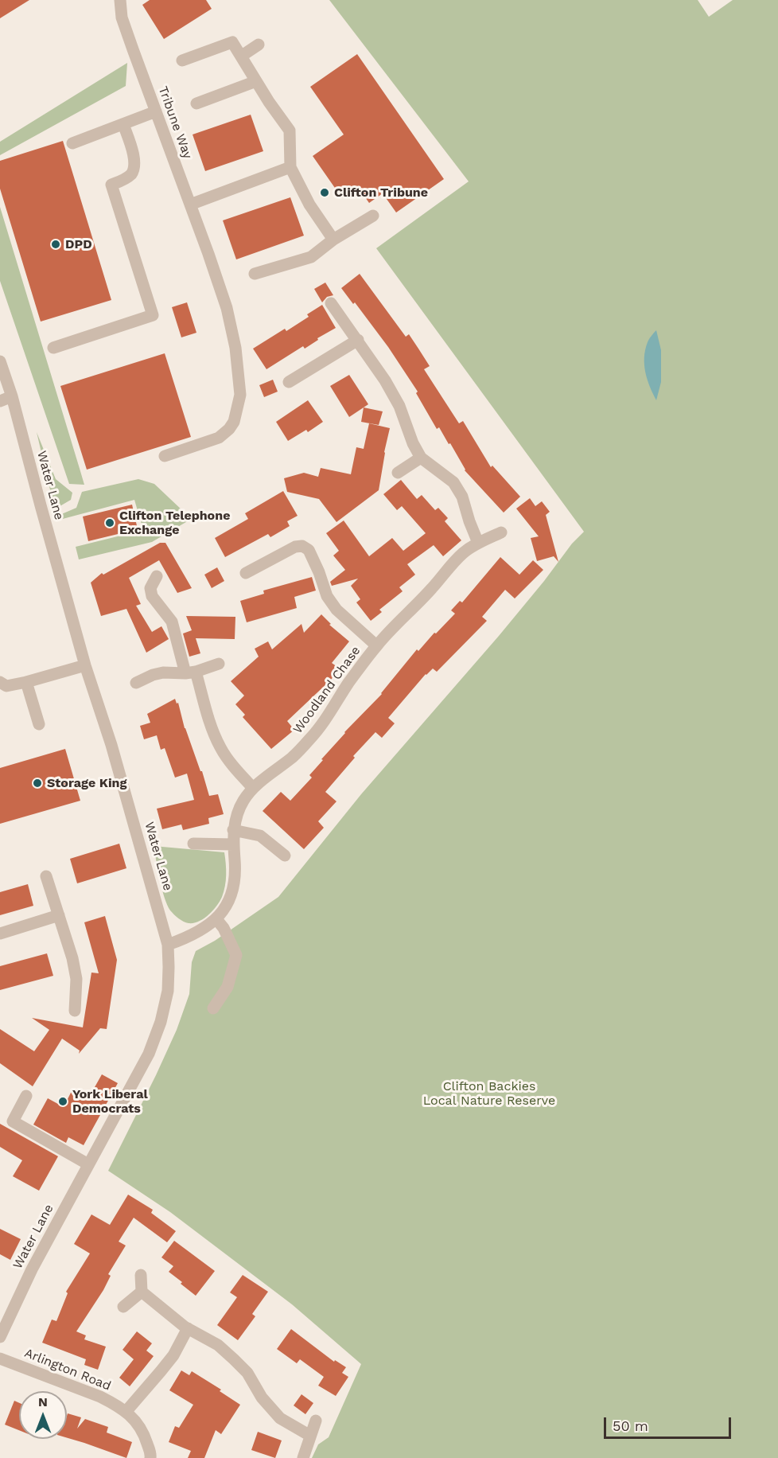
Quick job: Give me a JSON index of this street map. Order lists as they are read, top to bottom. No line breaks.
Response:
{"streets":{"street":["Tribune Way","Water Lane","Woodland Chase","Arlington Road"]},"crossings":[["Water Lane","Woodland Chase"]],"parks":["Clifton Backies Local Nature Reserve"],"places":["Clifton Tribune","DPD","Clifton Telephone Exchange","Storage King","York Liberal Democrats"],"scale_bar":"50 m","north":"top"}
